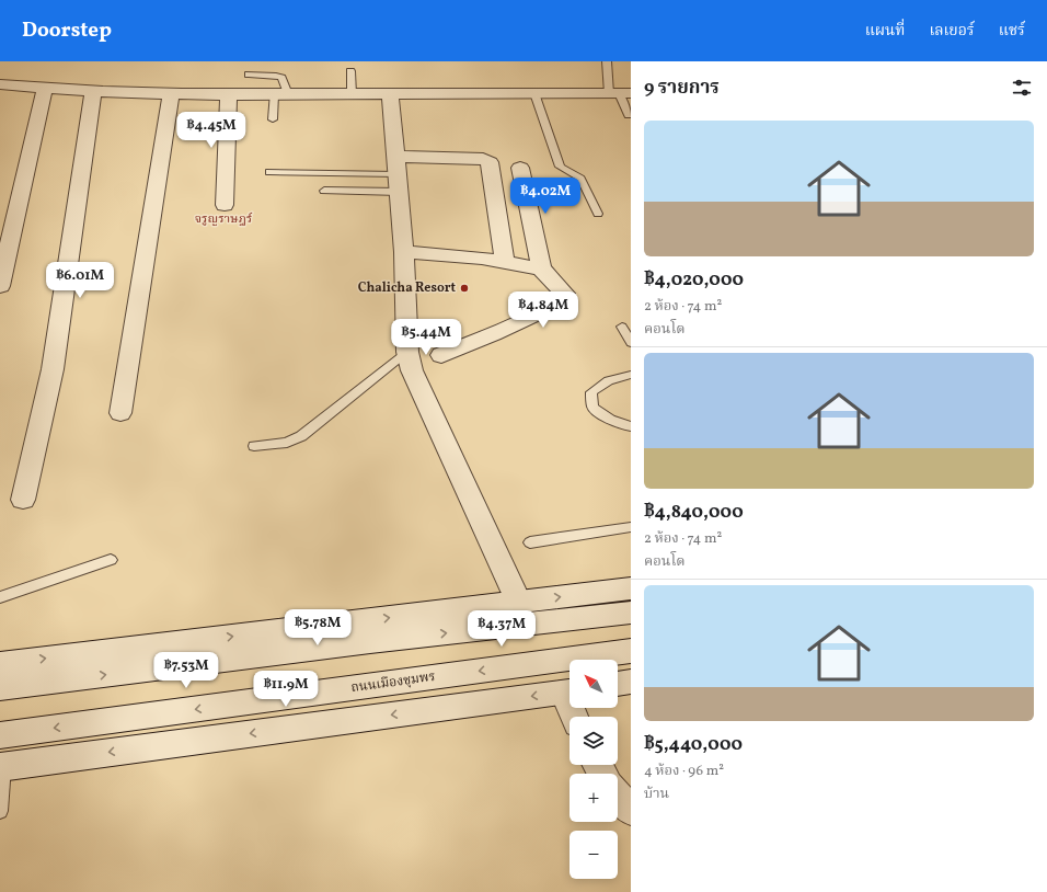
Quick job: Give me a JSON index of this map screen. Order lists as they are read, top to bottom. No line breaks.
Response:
{"streets":{"street":["ถนนเมืองชุมพร"]},"districts":["จรูญราษฎร์"],"places":["Chalicha Resort"],"north":"top left","page":{"header":"Doorstep","nav":["แผนที่","เลเยอร์","แชร์"],"heading":"9 รายการ","price":["฿4.45M","฿4.02M","฿6.01M","฿4.84M","฿5.44M","฿5.78M","฿4.37M","฿7.53M","฿11.9M"],"list":[{"name":"฿4,020,000","note":"2 ห้อง · 74 m² · คอนโด"},{"name":"฿4,840,000","note":"2 ห้อง · 74 m² · คอนโด"},{"name":"฿5,440,000","note":"4 ห้อง · 96 m² · บ้าน"}],"map_buttons":["+","−"]}}
